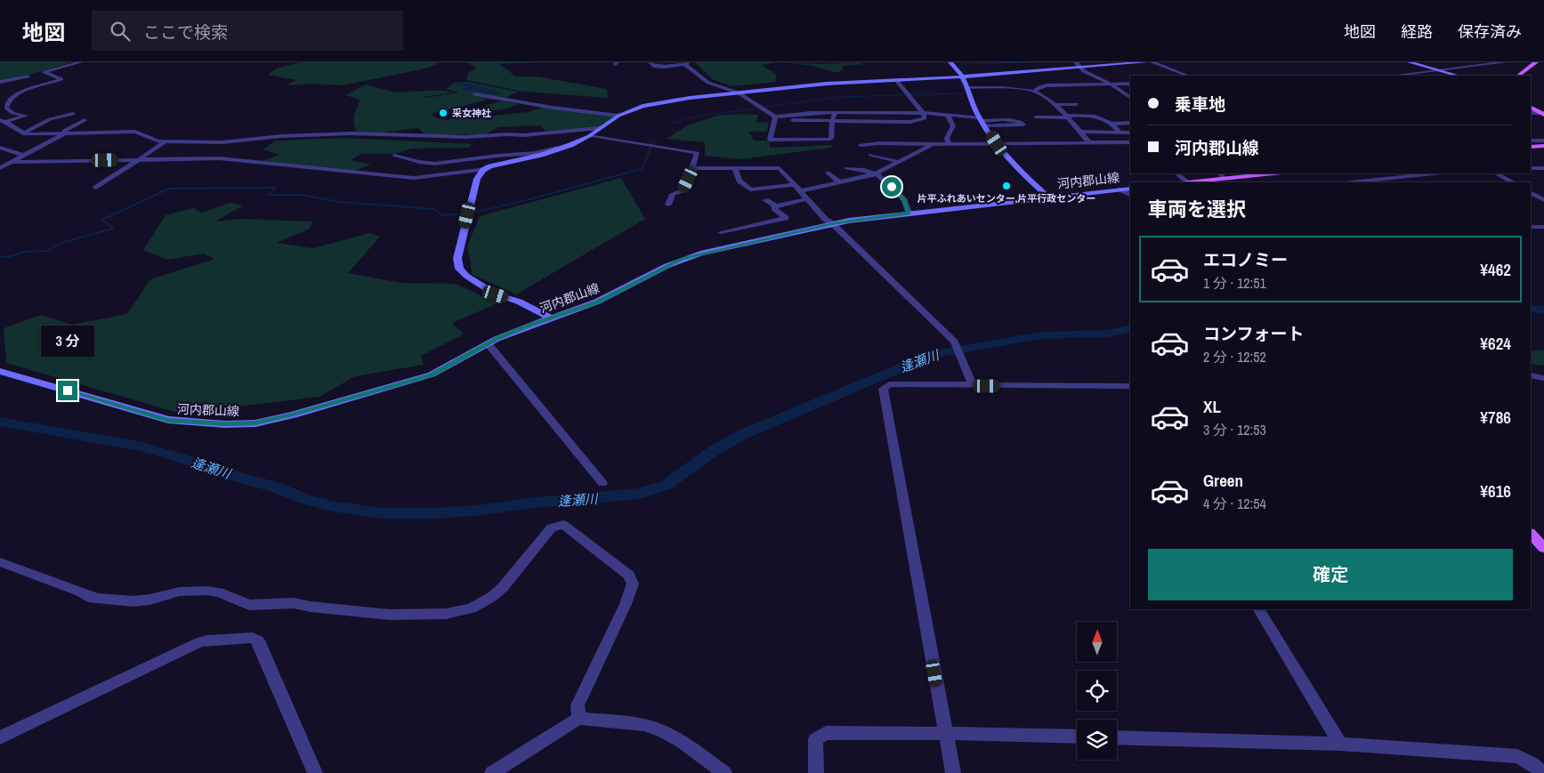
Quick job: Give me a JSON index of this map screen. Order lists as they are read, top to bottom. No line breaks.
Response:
{"streets":{"street":["河内郡山線"]},"water":["逢瀬川"],"places":["采女神社","片平ふれあいセンター,片平行政センター"],"north":"top","page":{"header":"地図","search":"ここで検索","nav":["地図","経路","保存済み"],"banner":["乗車地","河内郡山線"],"heading":"車両を選択","list":[{"name":"エコノミー","note":"1 分 · 12:51","value":"¥462"},{"name":"コンフォート","note":"2 分 · 12:52","value":"¥624"},{"name":"XL","note":"3 分 · 12:53","value":"¥786"},{"name":"Green","note":"4 分 · 12:54","value":"¥616"}],"bubble":"3 分","buttons":"確定"}}
